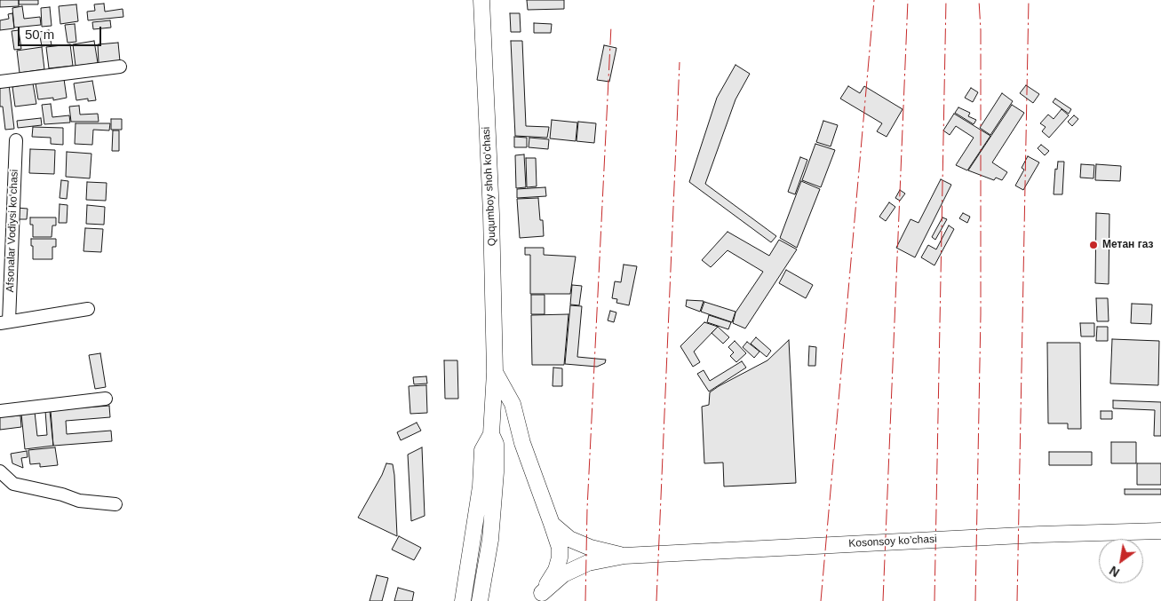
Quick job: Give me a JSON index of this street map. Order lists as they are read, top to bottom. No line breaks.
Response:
{"streets":{"main road":["Ququmboy shoh koʻchasi","Kosonsoy ko’chasi"],"street":["Afsonalar Vodiysi koʻchasi"]},"places":["Метан газ"],"scale_bar":"50 m","north":"bottom left"}
